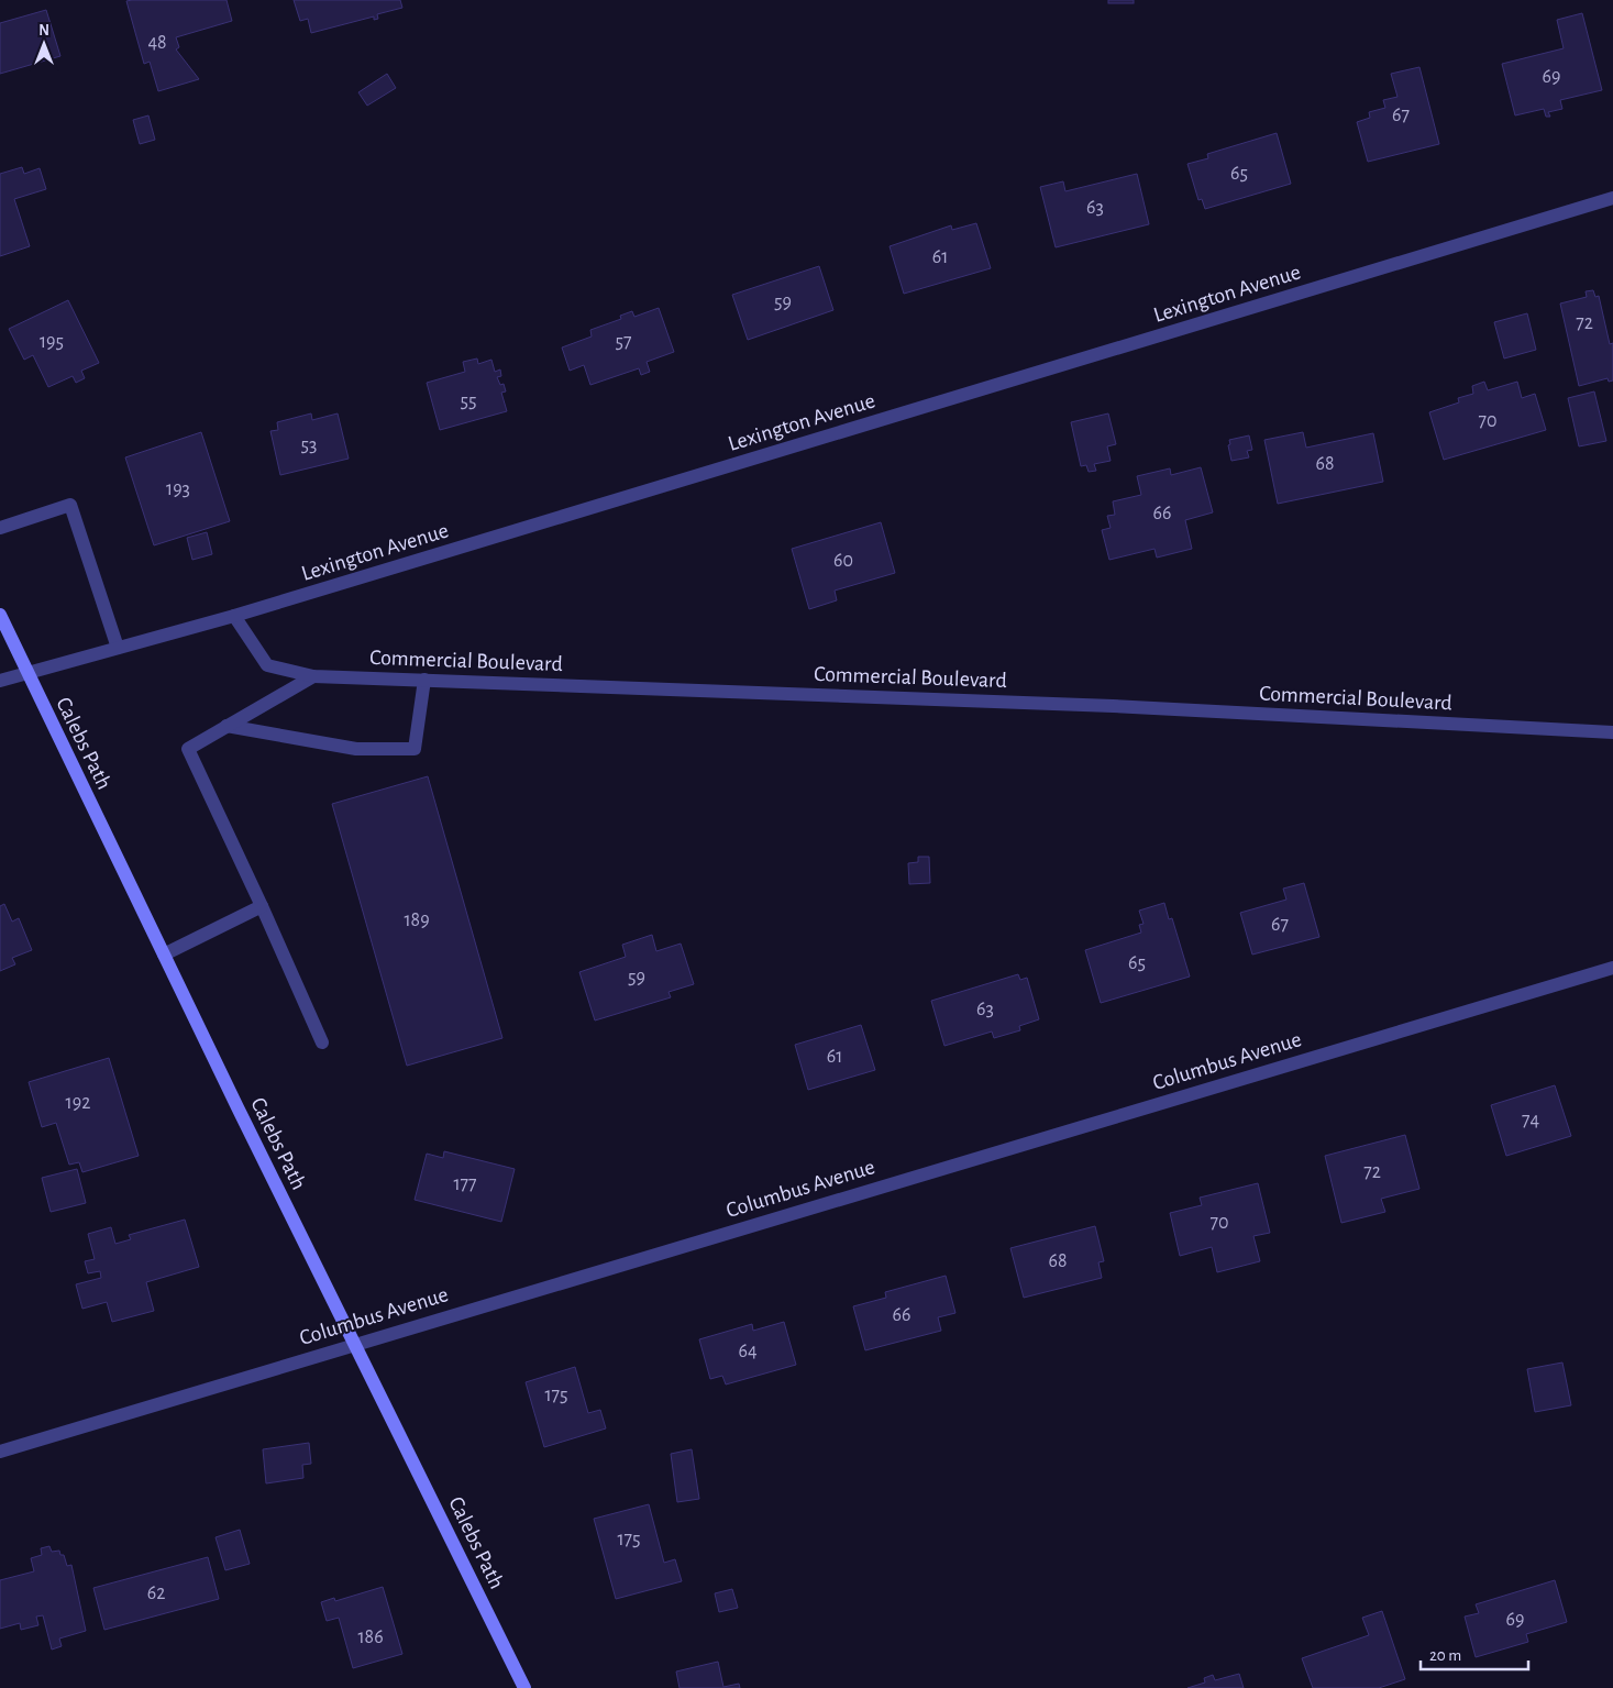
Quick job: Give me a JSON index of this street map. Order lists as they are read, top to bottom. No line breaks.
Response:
{"streets":{"street":["Lexington Avenue","Commercial Boulevard","Calebs Path","Columbus Avenue"]},"crossings":[["Lexington Avenue","Commercial Boulevard"],["Lexington Avenue","Calebs Path"],["Calebs Path","Columbus Avenue"]],"house_numbers":["48","69","67","65","63","61","59","72","195","57","55","70","53","68","193","66","60","189","67","65","59","63","61","192","74","72","177","70","68","66","64","175","175","62","69","186"],"scale_bar":"20 m","north":"top"}
